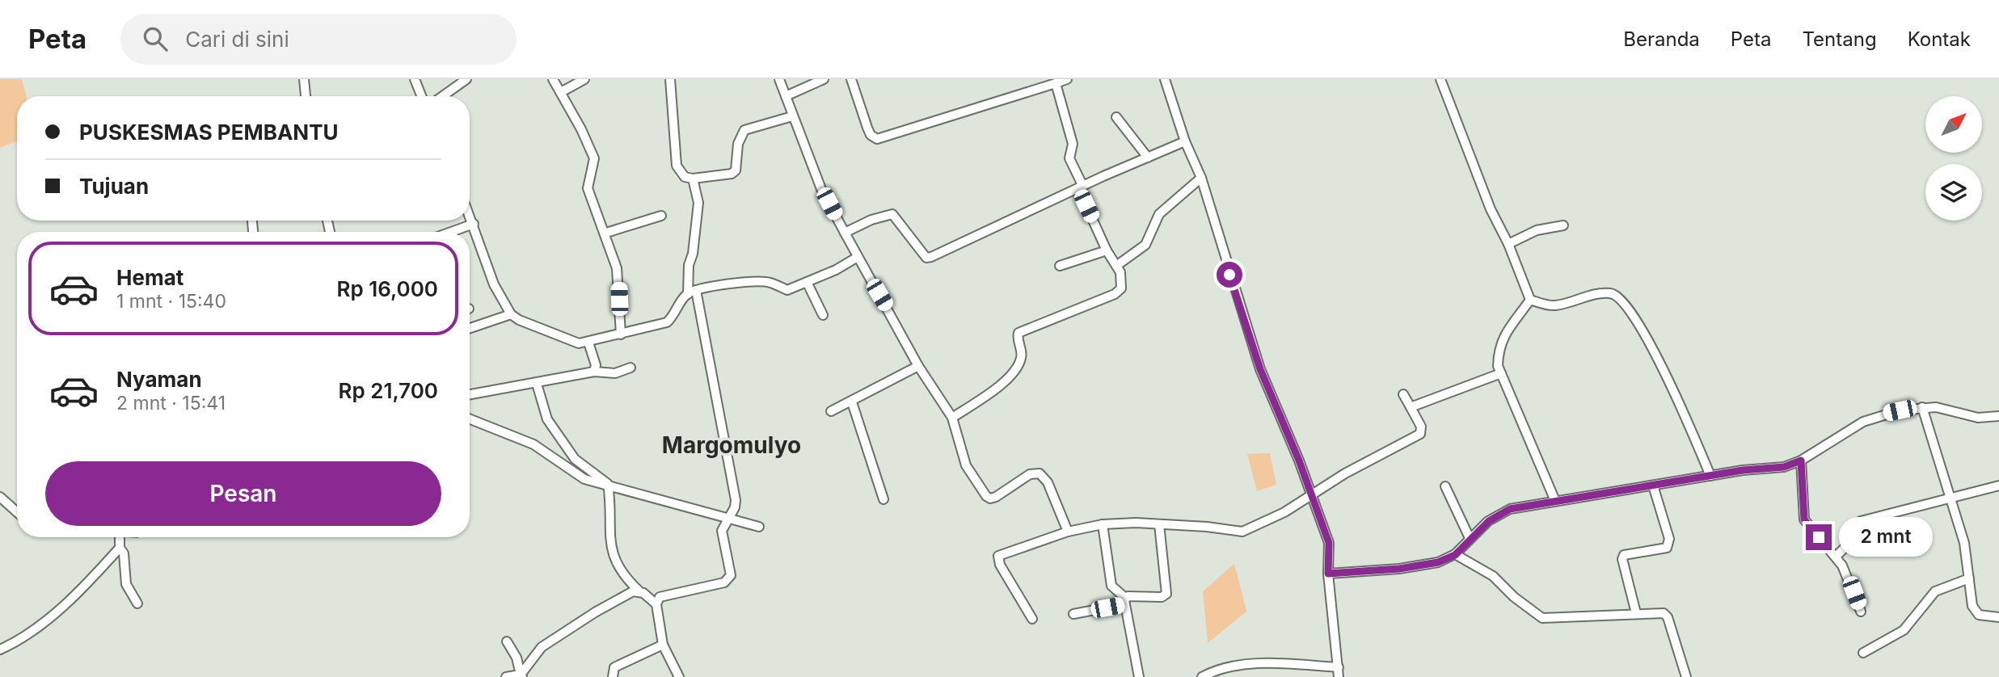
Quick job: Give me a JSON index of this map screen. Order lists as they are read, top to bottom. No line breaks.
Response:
{"districts":["Margomulyo"],"north":"top right","page":{"header":"Peta","search":"Cari di sini","nav":["Beranda","Peta","Tentang","Kontak"],"banner":["PUSKESMAS PEMBANTU","Tujuan"],"list":[{"name":"Hemat","note":"1 mnt · 15:40","value":"Rp 16,000"},{"name":"Nyaman","note":"2 mnt · 15:41","value":"Rp 21,700"}],"buttons":"Pesan","bubble":"2 mnt"}}
